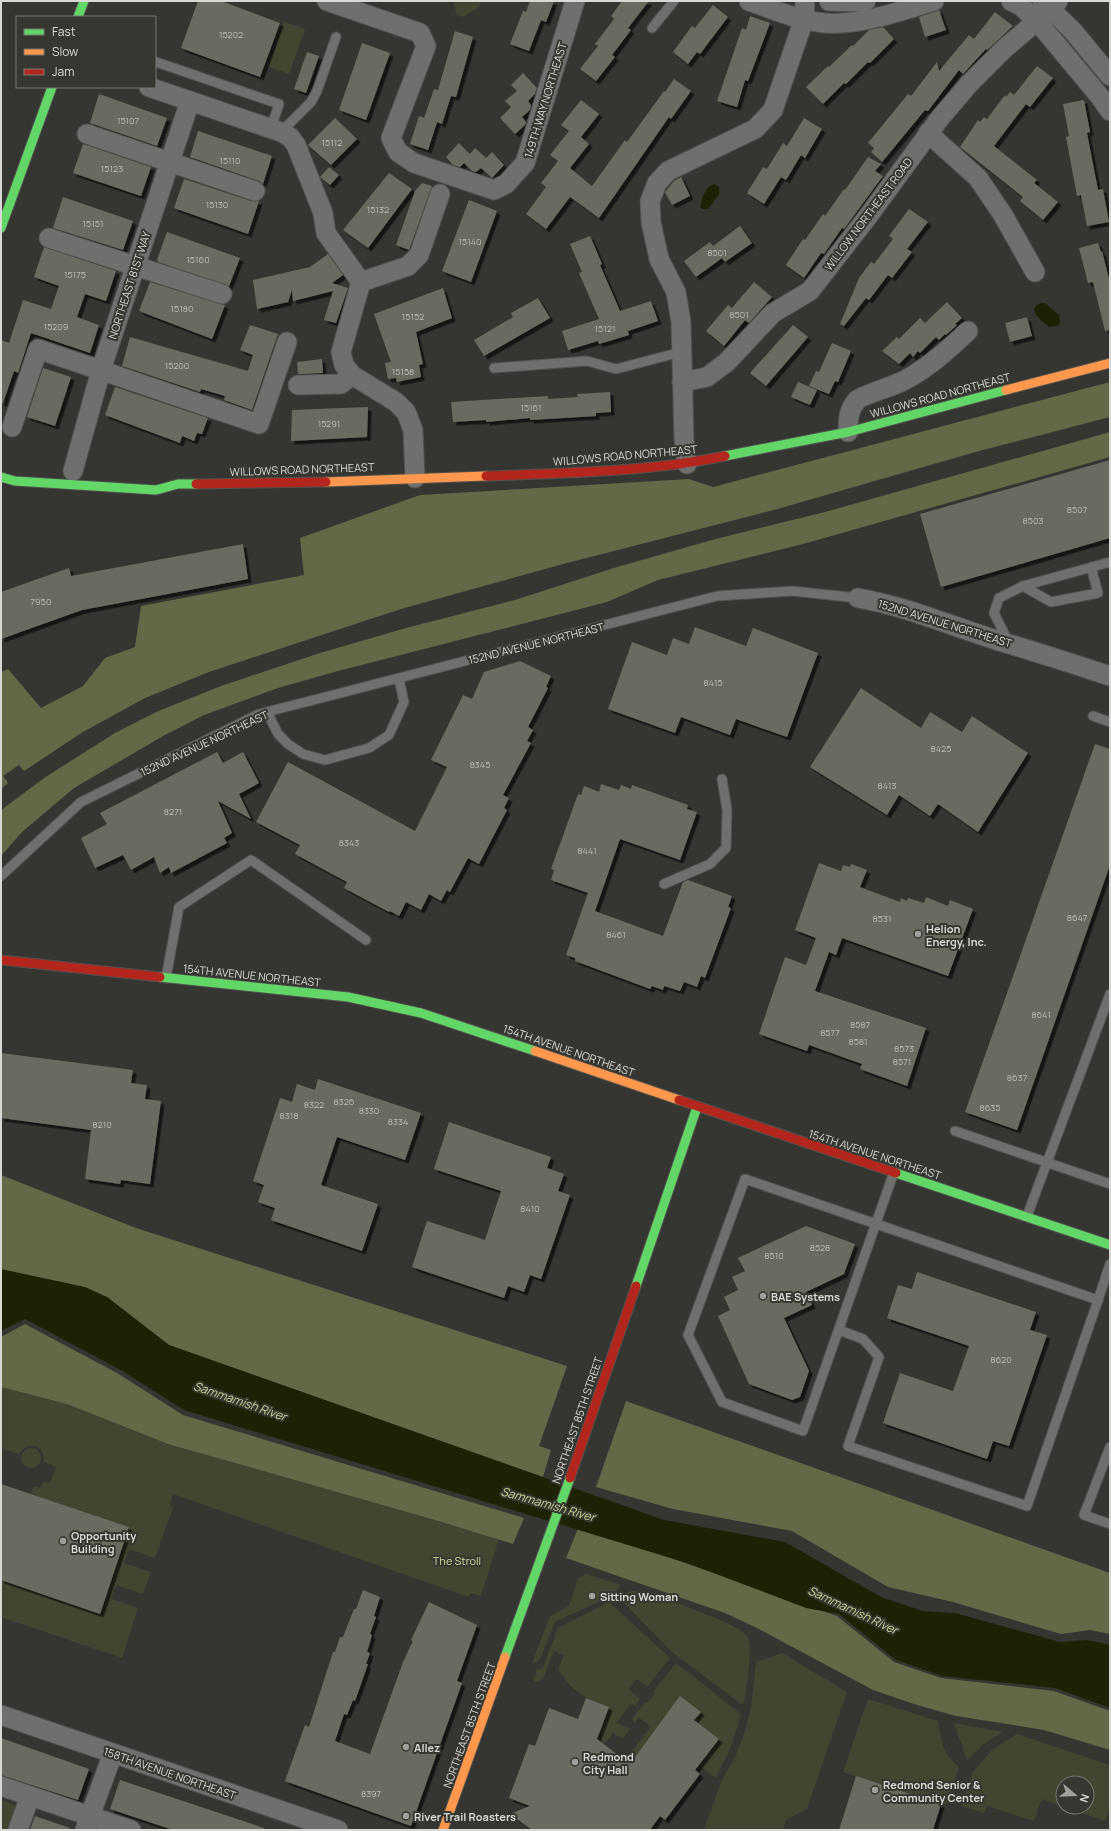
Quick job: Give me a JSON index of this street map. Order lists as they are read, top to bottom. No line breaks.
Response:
{"streets":{"street":["149TH WAY NORTHEAST","WILLOW NORTHEAST ROAD","NORTHEAST 81ST WAY","WILLOWS ROAD NORTHEAST","152ND AVENUE NORTHEAST","154TH AVENUE NORTHEAST","NORTHEAST 85TH STREET","158TH AVENUE NORTHEAST"]},"crossings":[["154TH AVENUE NORTHEAST","NORTHEAST 85TH STREET"]],"water":["Sammamish River"],"parks":["The Stroll"],"places":["Helion Energy, Inc.","BAE Systems","Opportunity Building","Sitting Woman","Allez","Redmond City Hall","Redmond Senior & Community Center","River Trail Roasters"],"house_numbers":["15202","15107","15112","15110","15123","15130","15132","15151","15140","8501","15160","15175","15180","8501","15152","15209","15121","15200","15158","15161","15291","8507","8503","7950","8415","8425","8345","8413","8271","8343","8441","8647","8531","8461","8641","8587","8577","8581","8573","8571","8637","8326","8322","8635","8330","8318","8334","8210","8410","8528","8510","8620","8397"],"legend":["Fast","Slow","Jam"],"north":"right"}
